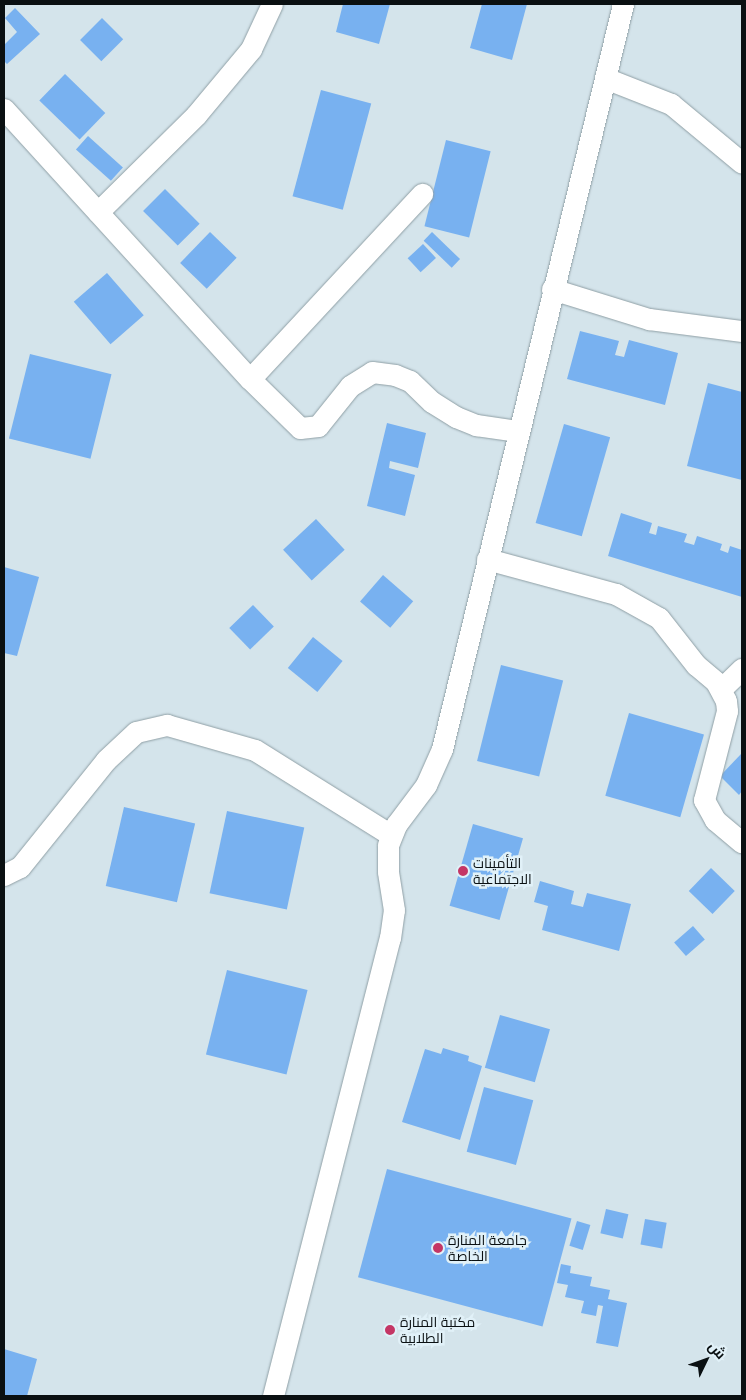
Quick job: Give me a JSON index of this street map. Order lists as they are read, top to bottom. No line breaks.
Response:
{"places":["التأمينات الاجتماعية","جامعة المنارة الخاصة","مكتبة المنارة الطلابية"],"north":"top right"}
